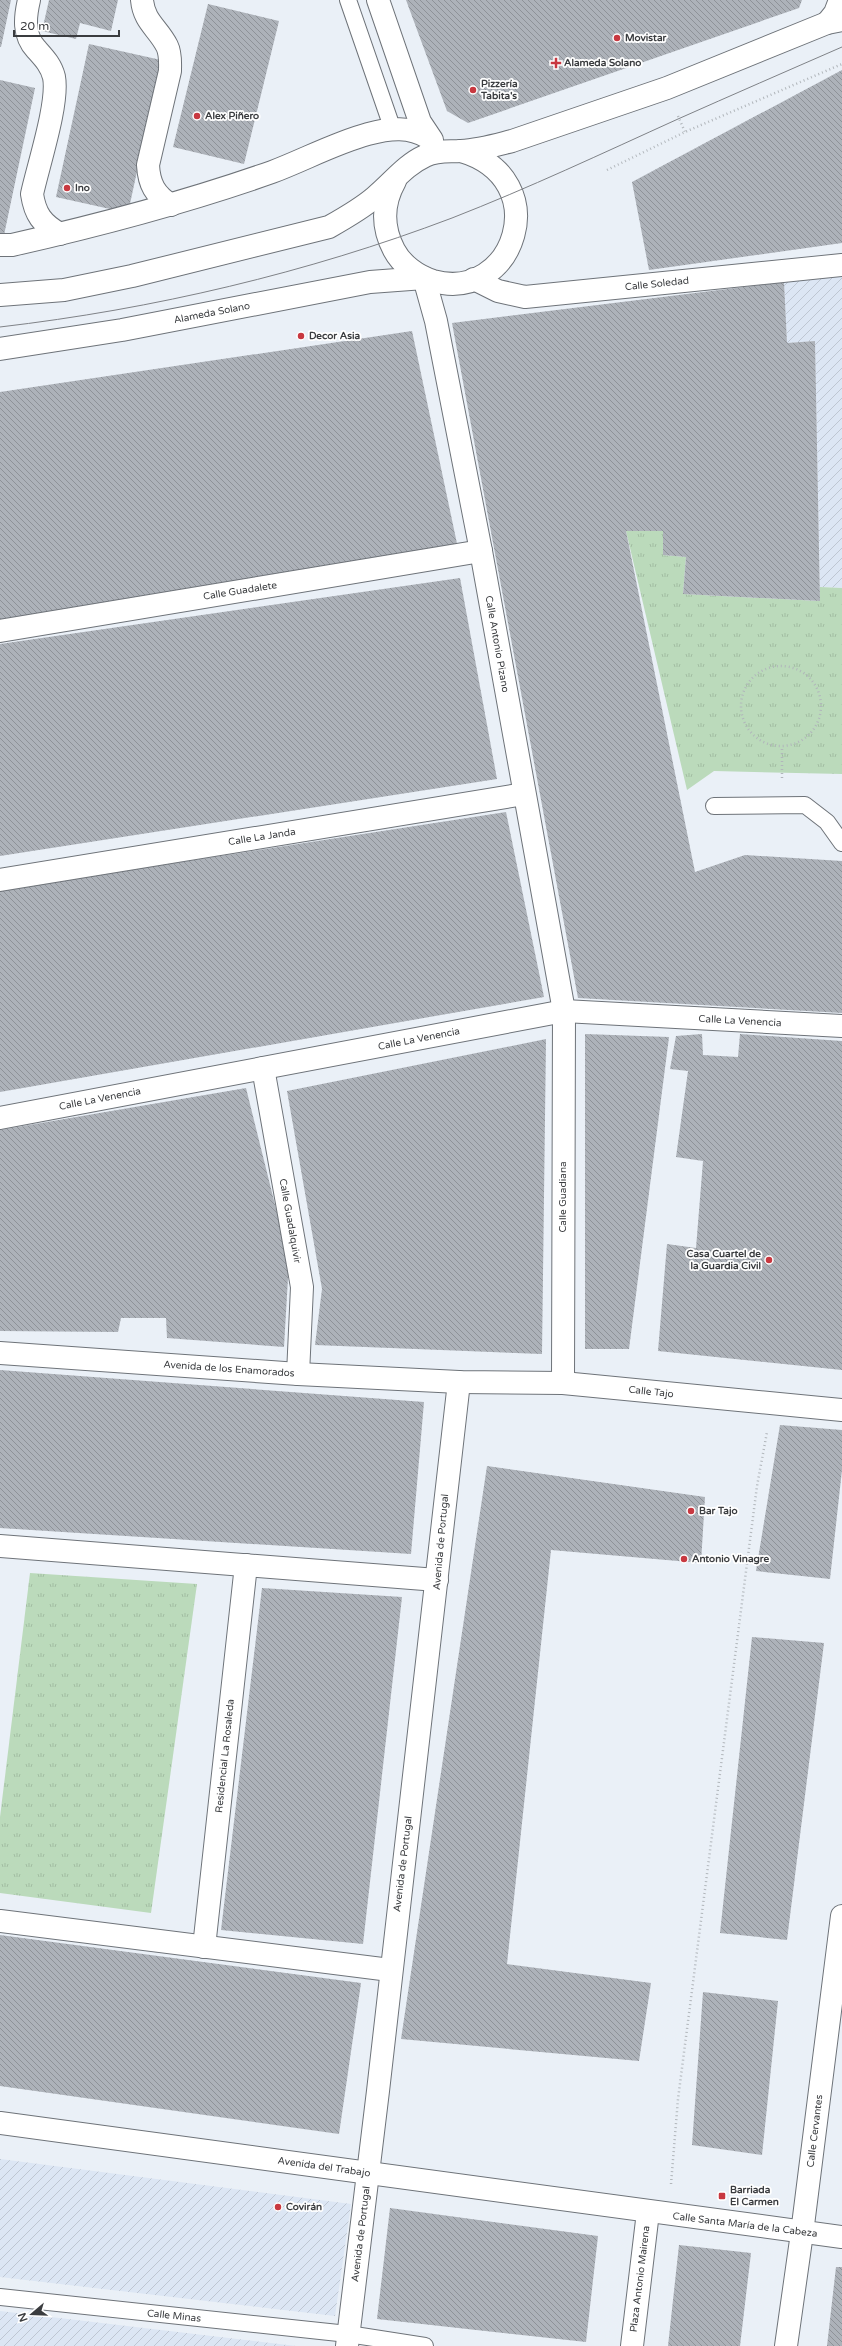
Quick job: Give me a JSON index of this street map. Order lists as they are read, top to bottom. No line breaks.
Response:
{"streets":{"street":["Calle Soledad","Alameda Solano","Calle Guadalete","Calle Antonio Pizano","Calle La Janda","Calle La Venencia","Calle Guadiana","Calle Guadalquivir","Avenida de los Enamorados","Calle Tajo","Avenida de Portugal","Residencial La Rosaleda","Calle Cervantes","Avenida del Trabajo","Calle Santa María de la Cabeza","Plaza Antonio Mairena"],"lane":["Calle Minas"]},"crossings":[["Calle Soledad","Alameda Solano"],["Calle Soledad","Calle Antonio Pizano"],["Alameda Solano","Calle Antonio Pizano"],["Calle Guadalete","Calle Antonio Pizano"],["Calle Antonio Pizano","Calle La Janda"],["Calle Antonio Pizano","Calle La Venencia"],["Calle Antonio Pizano","Calle Guadiana"],["Calle La Venencia","Calle Guadiana"],["Calle La Venencia","Calle Guadalquivir"],["Calle Guadiana","Calle Tajo"],["Calle Guadalquivir","Avenida de los Enamorados"],["Avenida de los Enamorados","Calle Tajo"],["Avenida de los Enamorados","Avenida de Portugal"],["Calle Tajo","Avenida de Portugal"],["Avenida de Portugal","Avenida del Trabajo"],["Avenida de Portugal","Calle Minas"],["Calle Cervantes","Calle Santa María de la Cabeza"],["Avenida del Trabajo","Calle Santa María de la Cabeza"],["Avenida del Trabajo","Plaza Antonio Mairena"],["Calle Santa María de la Cabeza","Plaza Antonio Mairena"]],"places":{"other":["Movistar","Pizzería Tabita's","Alex Piñero","Ino","Decor Asia","Casa Cuartel de la Guardia Civil","Bar Tajo","Antonio Vinagre","Covirán"],"health":["Alameda Solano"],"transit":["Barriada El Carmen"]},"scale_bar":"20 m","north":"left"}
